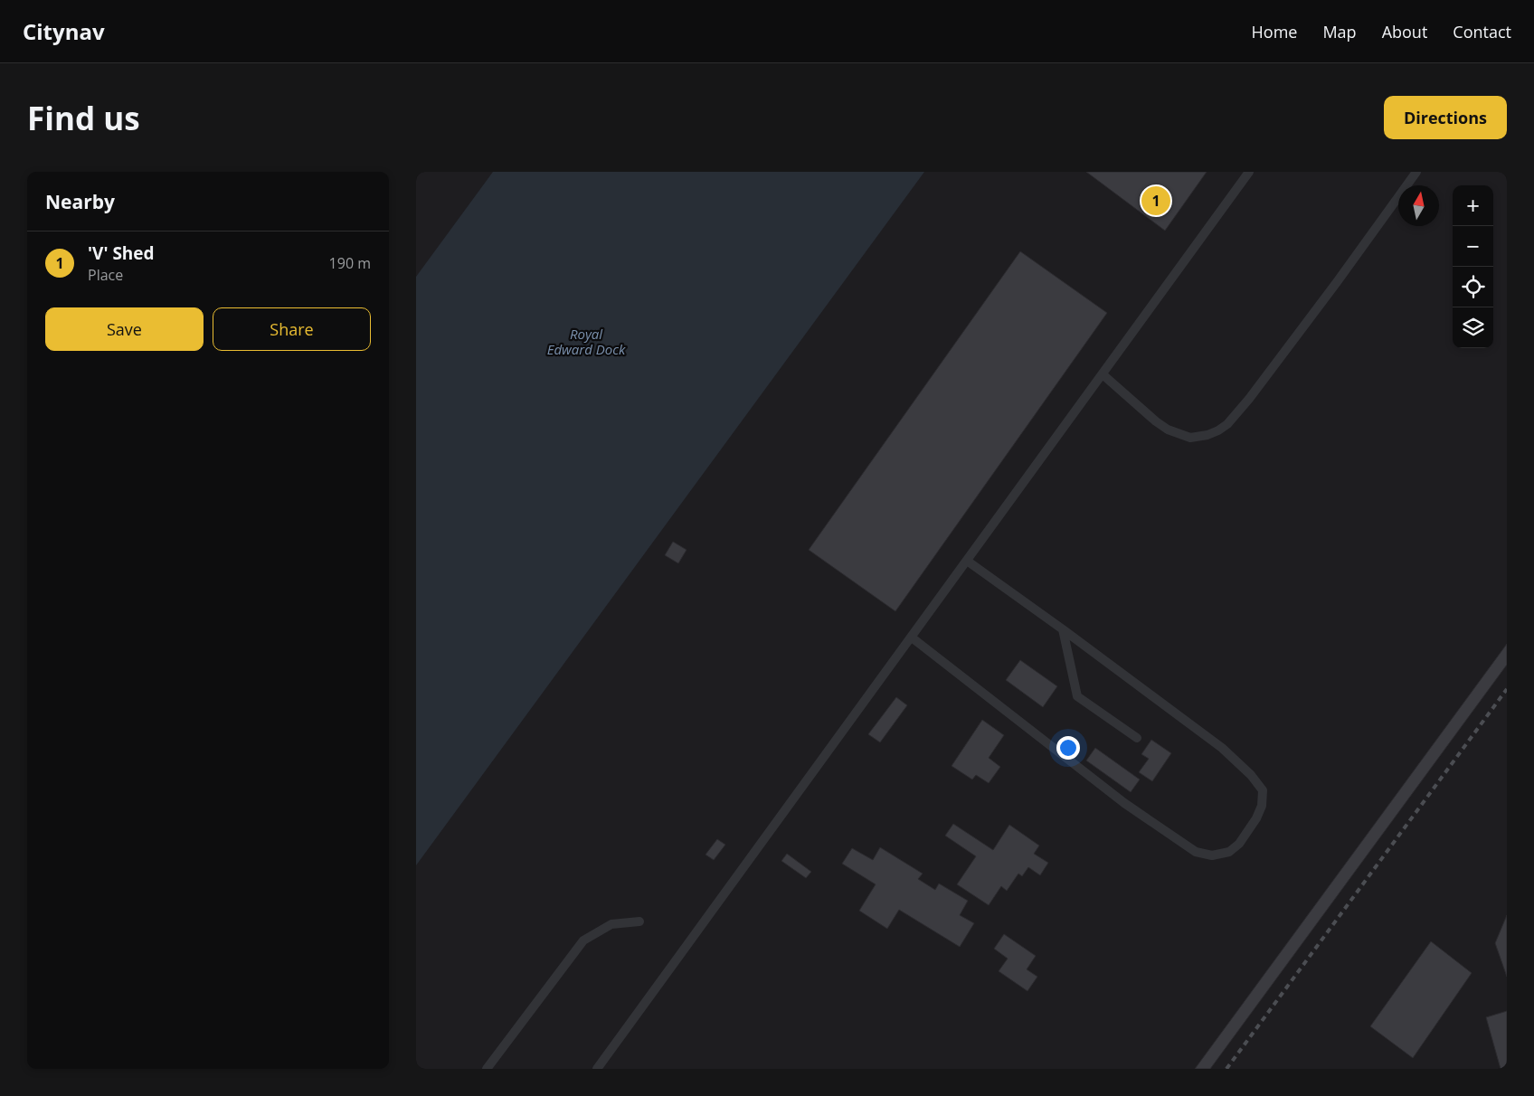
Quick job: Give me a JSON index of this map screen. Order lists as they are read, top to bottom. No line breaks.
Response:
{"water":["Royal Edward Dock"],"north":"top","page":{"header":"Citynav","nav":["Home","Map","About","Contact"],"buttons":["Directions",["Save","Share"]],"title":"Find us","heading":"Nearby","pins":"1","map_buttons":["+","−"],"list":[{"mark":"1","name":"'V' Shed","note":"Place","value":"190 m"}]}}
